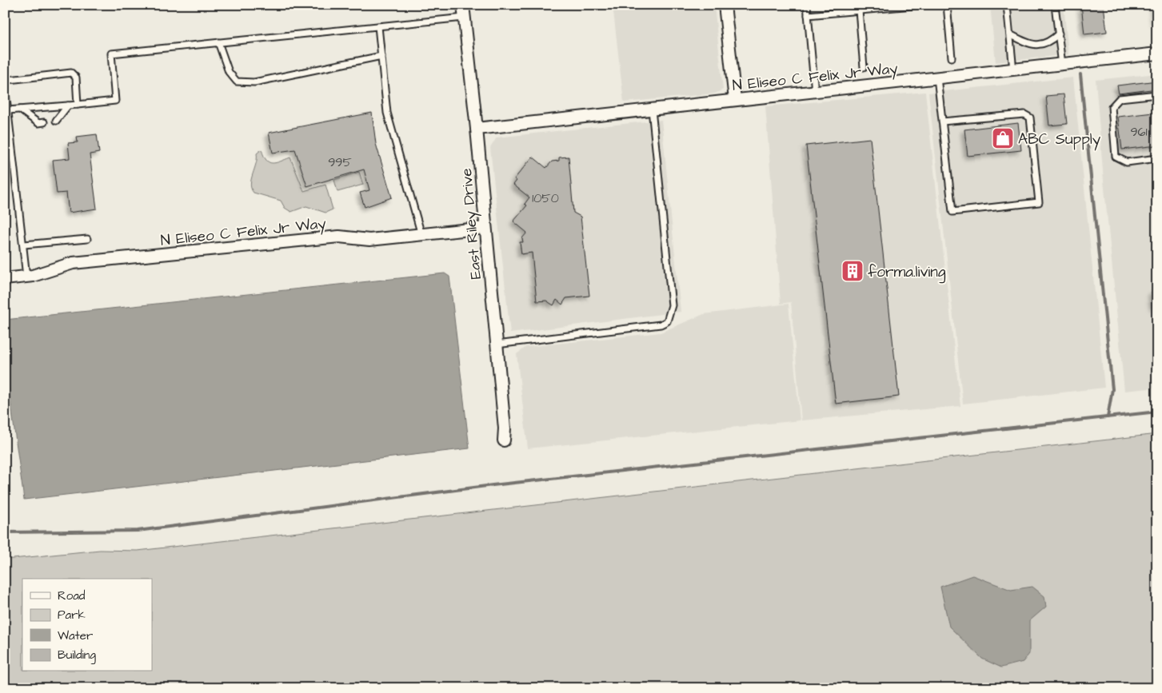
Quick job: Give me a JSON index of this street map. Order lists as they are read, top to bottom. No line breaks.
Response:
{"streets":{"street":["N Eliseo C Felix Jr Way","East Riley Drive"]},"crossings":[["N Eliseo C Felix Jr Way","East Riley Drive"]],"places":{"shop":["ABC Supply"],"building":["forma.living"]},"house_numbers":["961","995","1050"],"legend":["Road","Park","Water","Building"]}
